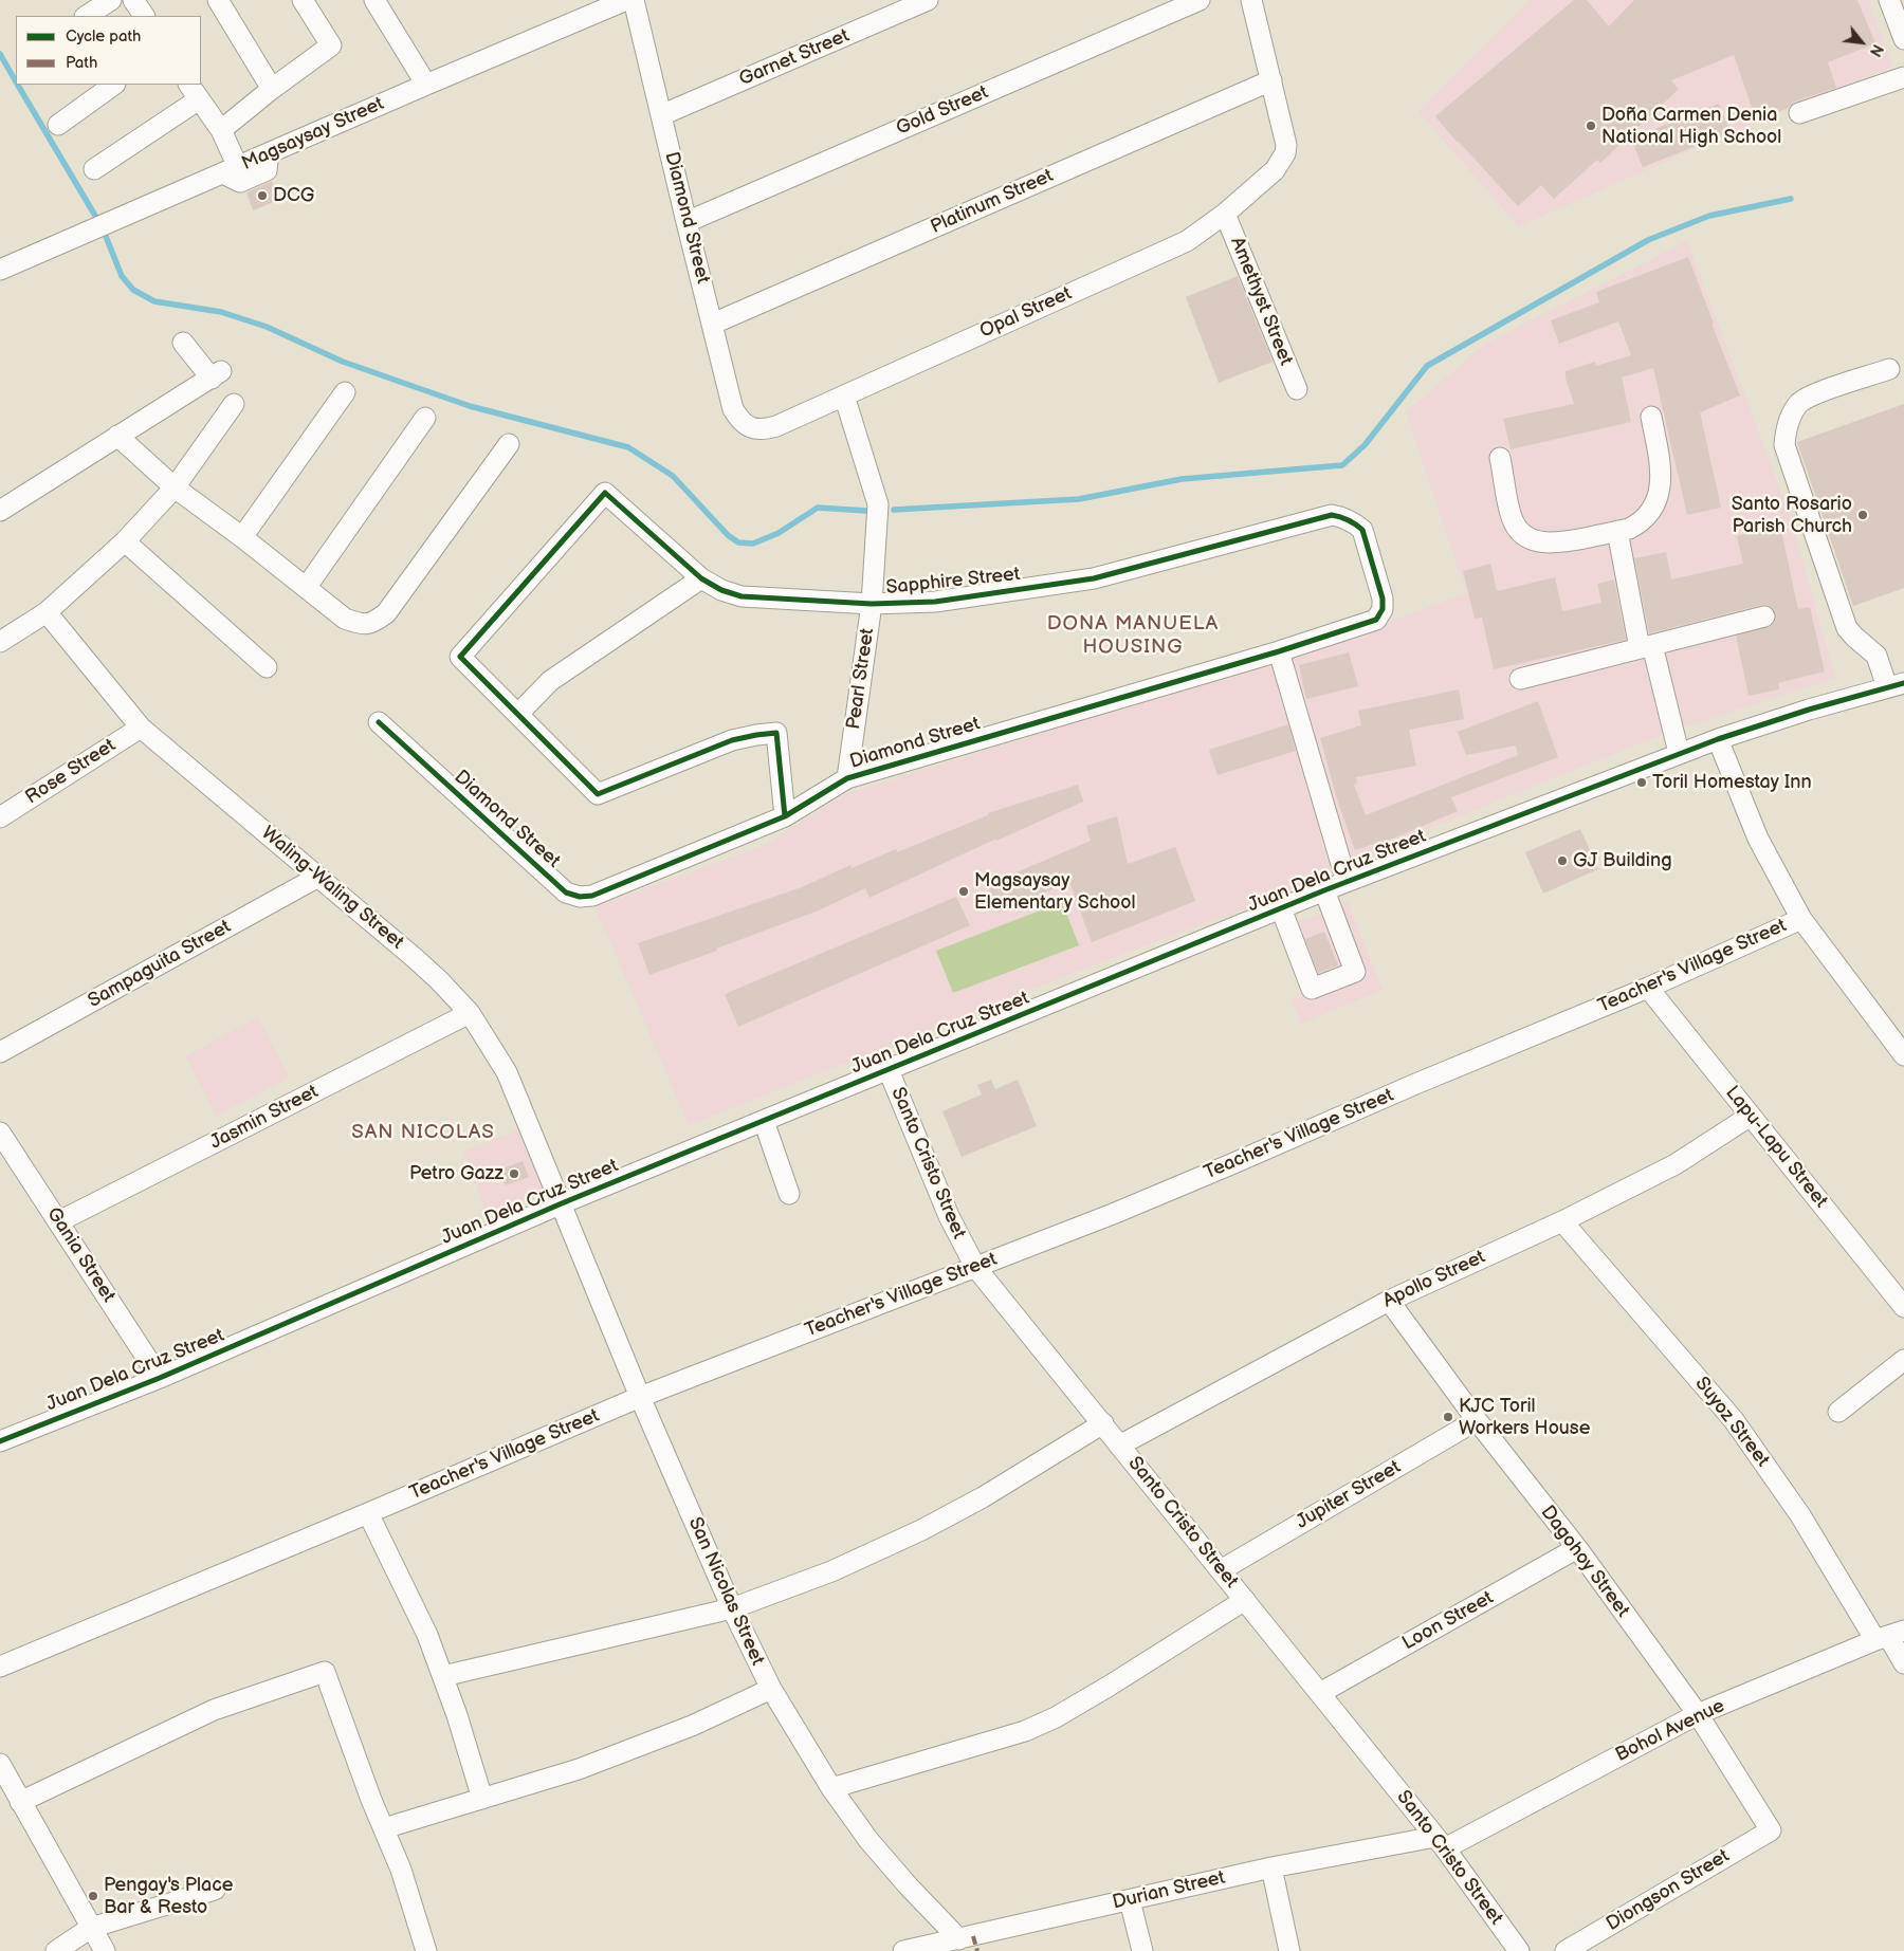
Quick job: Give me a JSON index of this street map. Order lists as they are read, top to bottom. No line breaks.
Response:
{"streets":{"street":["Garnet Street","Gold Street","Magsaysay Street","Platinum Street","Diamond Street","Amethyst Street","Opal Street","Sapphire Street","Pearl Street","Rose Street","Juan Dela Cruz Street","Waling-Waling Street","Sampaguita Street","Teacher's Village Street","Jasmin Street","Lapu-Lapu Street","Santo Cristo Street","Gania Street","Apollo Street","Suyoz Street","Jupiter Street","Dagohoy Street","San Nicolas Street","Loon Street","Bohol Avenue","Durian Street","Diongson Street"]},"crossings":[["Garnet Street","Diamond Street"],["Gold Street","Diamond Street"],["Platinum Street","Diamond Street"],["Platinum Street","Opal Street"],["Diamond Street","Opal Street"],["Diamond Street","Sapphire Street"],["Diamond Street","Pearl Street"],["Amethyst Street","Opal Street"],["Opal Street","Pearl Street"],["Sapphire Street","Pearl Street"],["Rose Street","Waling-Waling Street"],["Juan Dela Cruz Street","Waling-Waling Street"],["Juan Dela Cruz Street","Santo Cristo Street"],["Juan Dela Cruz Street","Gania Street"],["Juan Dela Cruz Street","San Nicolas Street"],["Waling-Waling Street","Sampaguita Street"],["Waling-Waling Street","Jasmin Street"],["Waling-Waling Street","San Nicolas Street"],["Teacher's Village Street","Lapu-Lapu Street"],["Teacher's Village Street","Santo Cristo Street"],["Teacher's Village Street","San Nicolas Street"],["Jasmin Street","Gania Street"],["Lapu-Lapu Street","Apollo Street"],["Santo Cristo Street","Apollo Street"],["Santo Cristo Street","Jupiter Street"],["Santo Cristo Street","Loon Street"],["Santo Cristo Street","Bohol Avenue"],["Santo Cristo Street","Durian Street"],["Apollo Street","Suyoz Street"],["Apollo Street","Dagohoy Street"],["Suyoz Street","Bohol Avenue"],["Jupiter Street","Dagohoy Street"],["Dagohoy Street","Loon Street"],["Dagohoy Street","Bohol Avenue"],["Dagohoy Street","Diongson Street"],["San Nicolas Street","Durian Street"],["Bohol Avenue","Durian Street"]],"districts":["DONA MANUELA HOUSING","SAN NICOLAS"],"places":["Doña Carmen Denia National High School","DCG","Santo Rosario Parish Church","Toril Homestay Inn","GJ Building","Magsaysay Elementary School","Petro Gazz","KJC Toril Workers House","Pengay's Place Bar & Resto"],"legend":["Cycle path","Path"],"north":"bottom right"}
